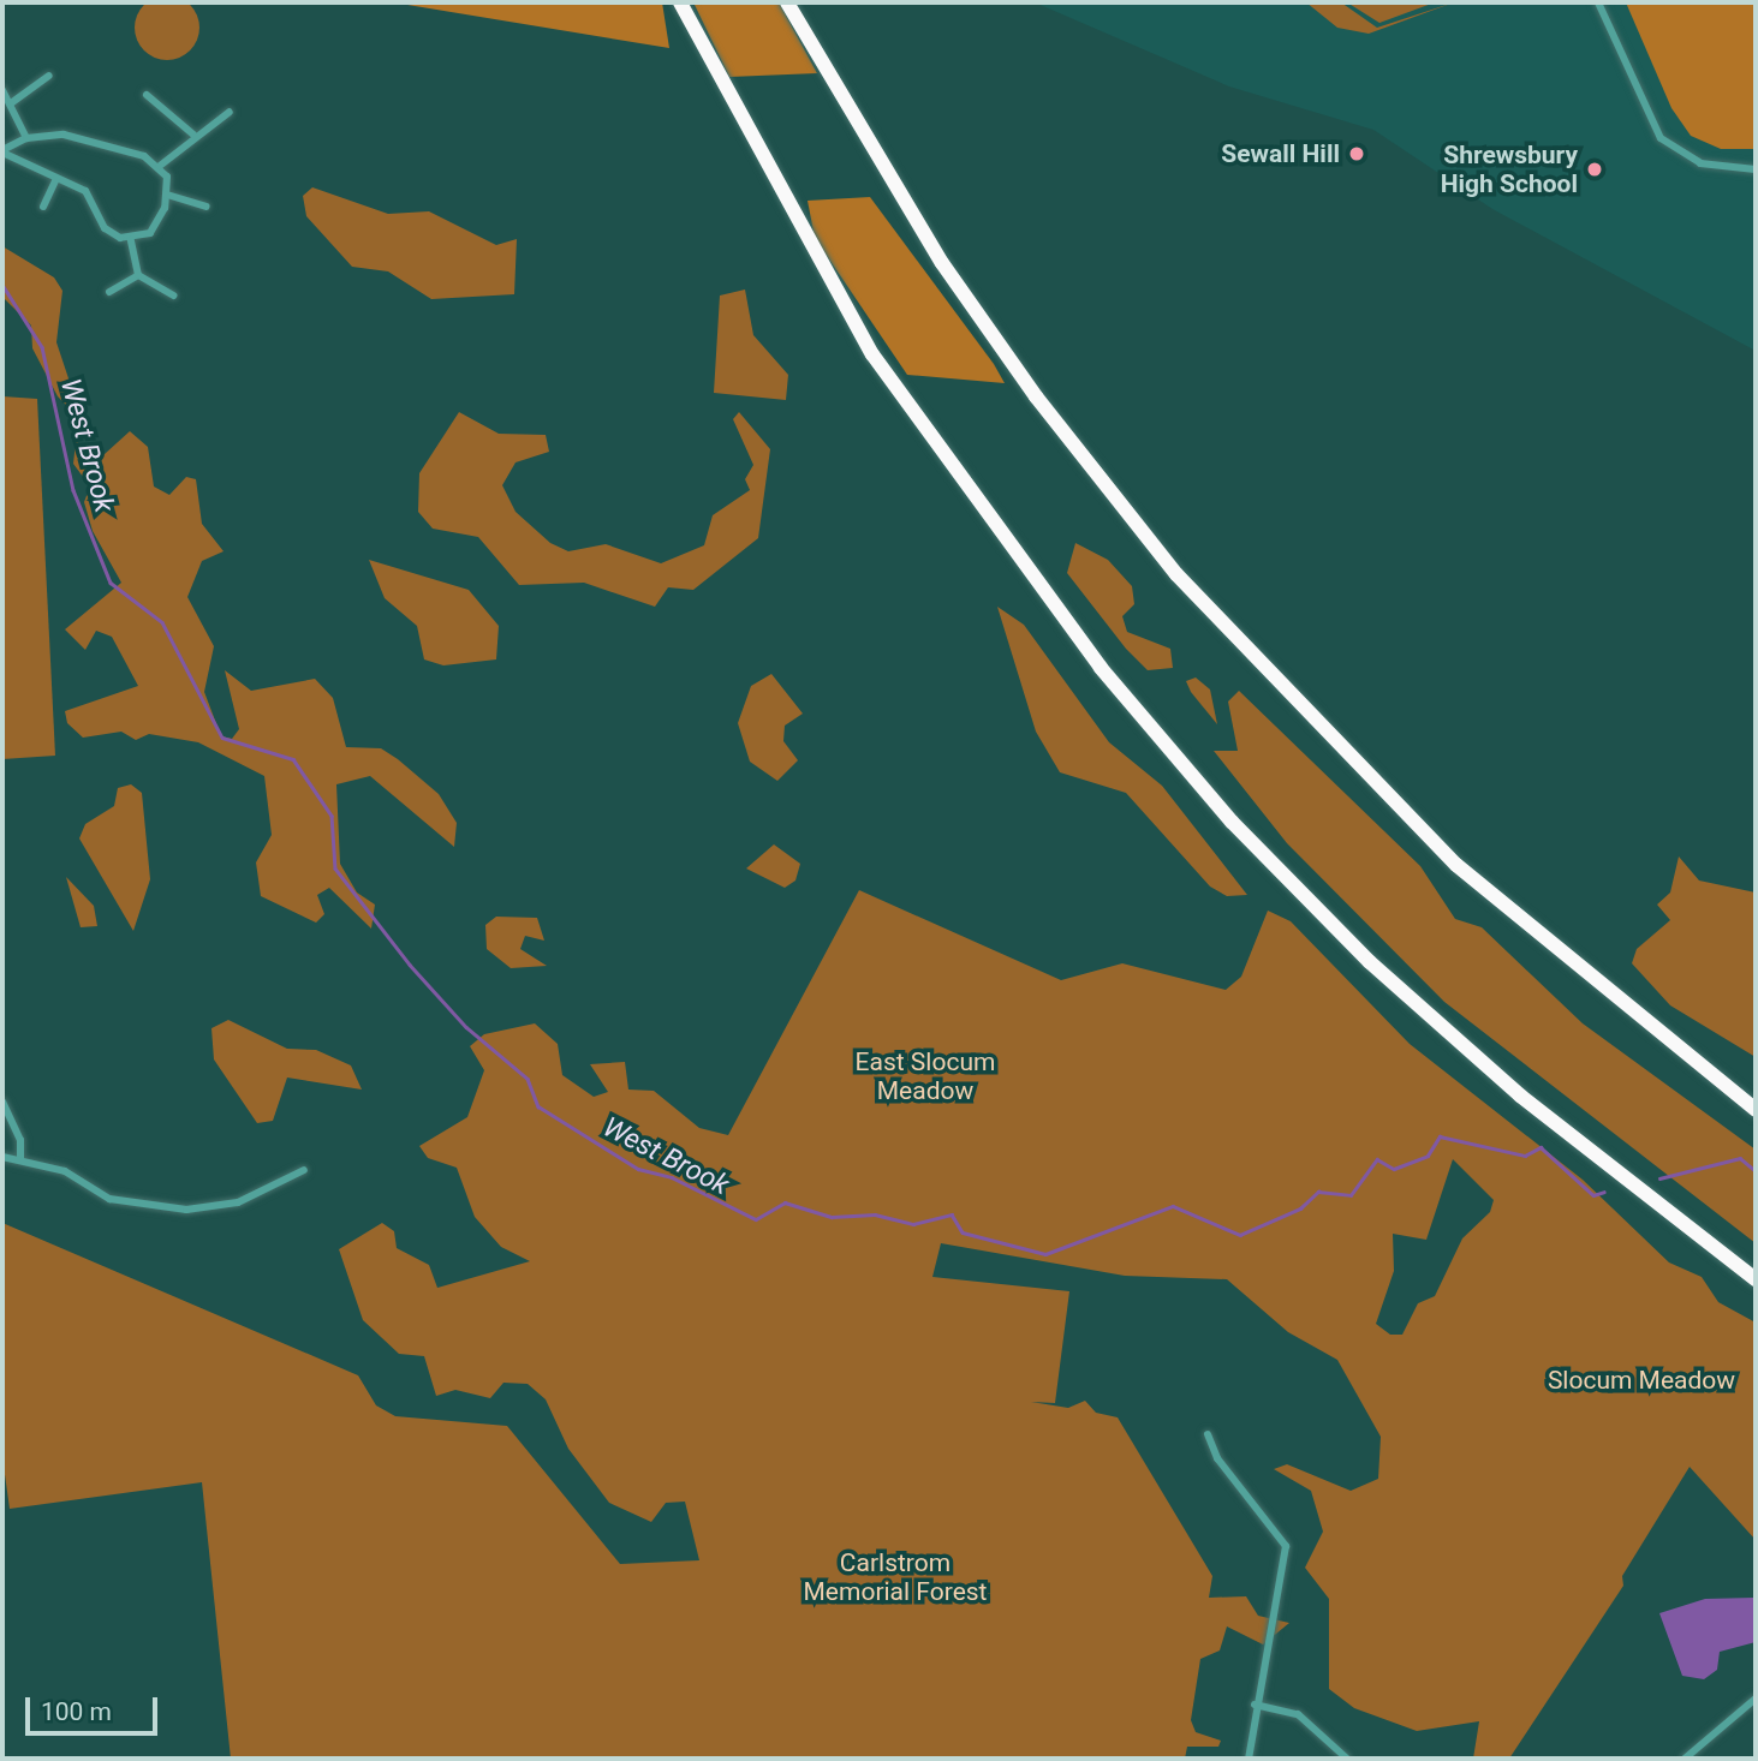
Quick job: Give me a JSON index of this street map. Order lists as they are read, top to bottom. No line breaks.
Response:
{"water":["West Brook"],"parks":["East Slocum Meadow","Slocum Meadow","Carlstrom Memorial Forest"],"places":["Sewall Hill","Shrewsbury High School"],"scale_bar":"100 m"}
